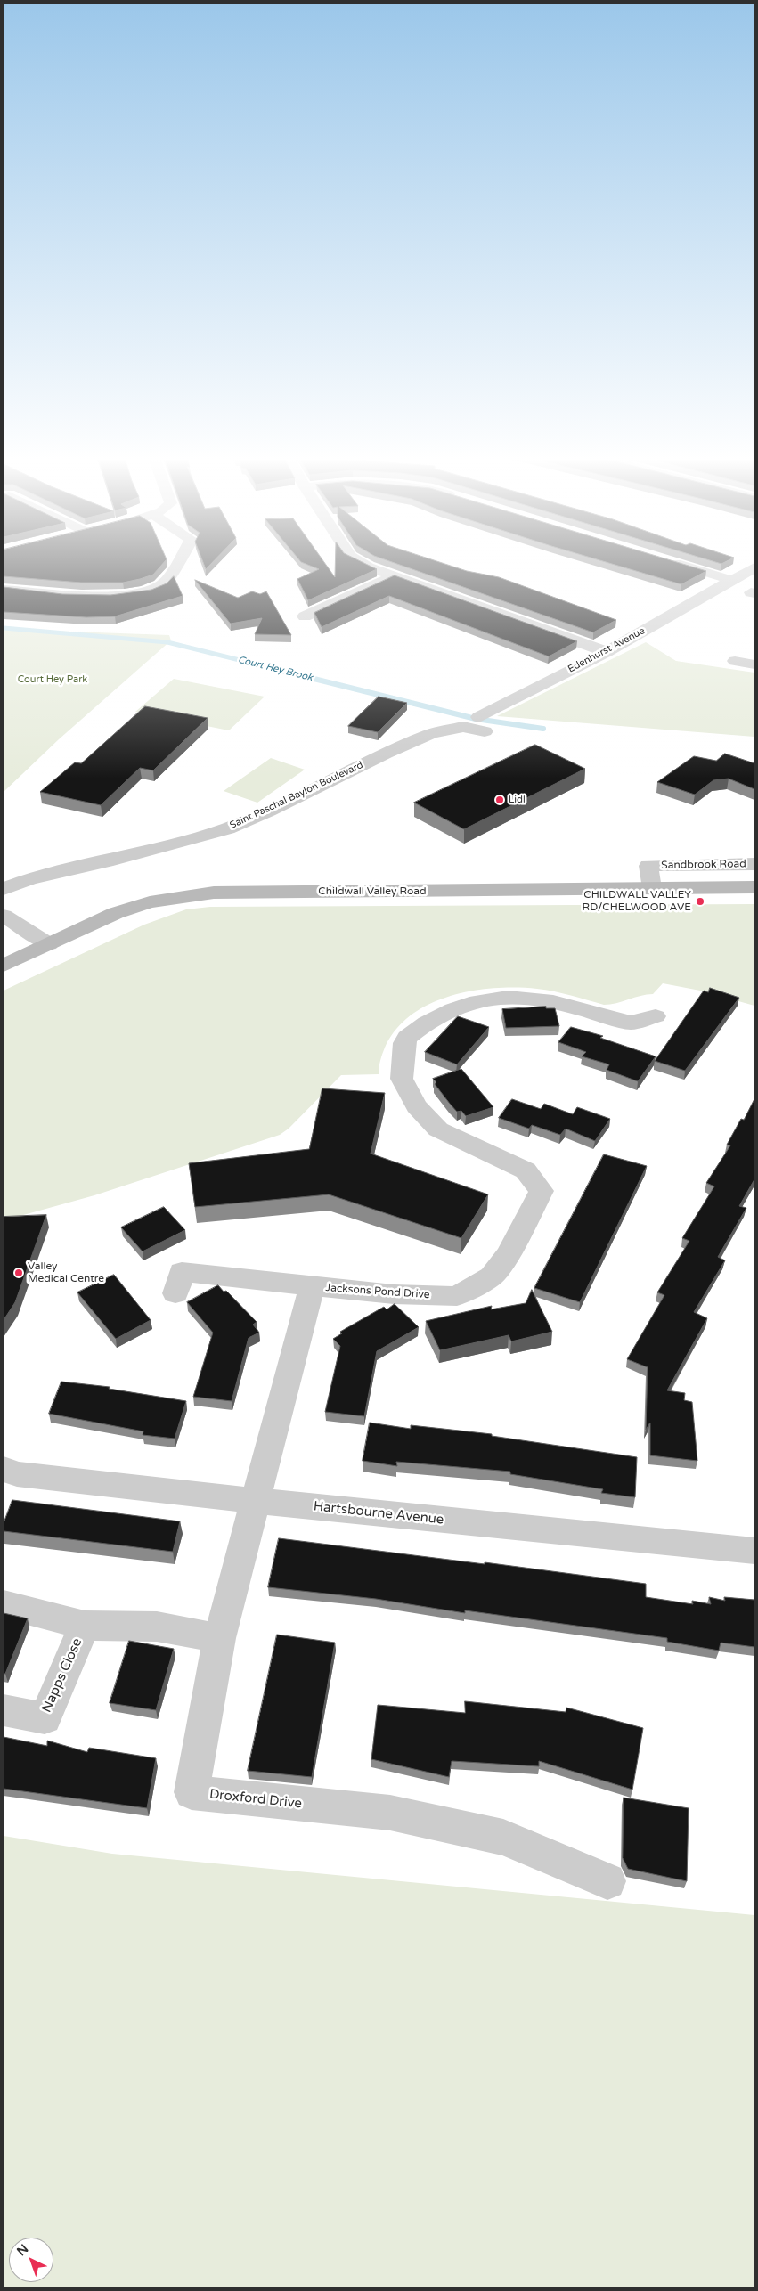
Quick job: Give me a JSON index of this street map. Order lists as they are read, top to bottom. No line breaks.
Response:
{"streets":{"main road":["Childwall Valley Road"],"street":["Edenhurst Avenue","Saint Paschal Baylon Boulevard","Sandbrook Road","Jacksons Pond Drive","Hartsbourne Avenue","Napps Close","Droxford Drive"]},"crossings":[["Edenhurst Avenue","Saint Paschal Baylon Boulevard"],["Sandbrook Road","Childwall Valley Road"],["Jacksons Pond Drive","Hartsbourne Avenue"],["Jacksons Pond Drive","Droxford Drive"],["Hartsbourne Avenue","Droxford Drive"],["Napps Close","Droxford Drive"]],"water":["Court Hey Brook"],"parks":["Court Hey Park"],"places":["Lidl","CHILDWALL VALLEY RD/CHELWOOD AVE","Valley Medical Centre"],"north":"top left"}
